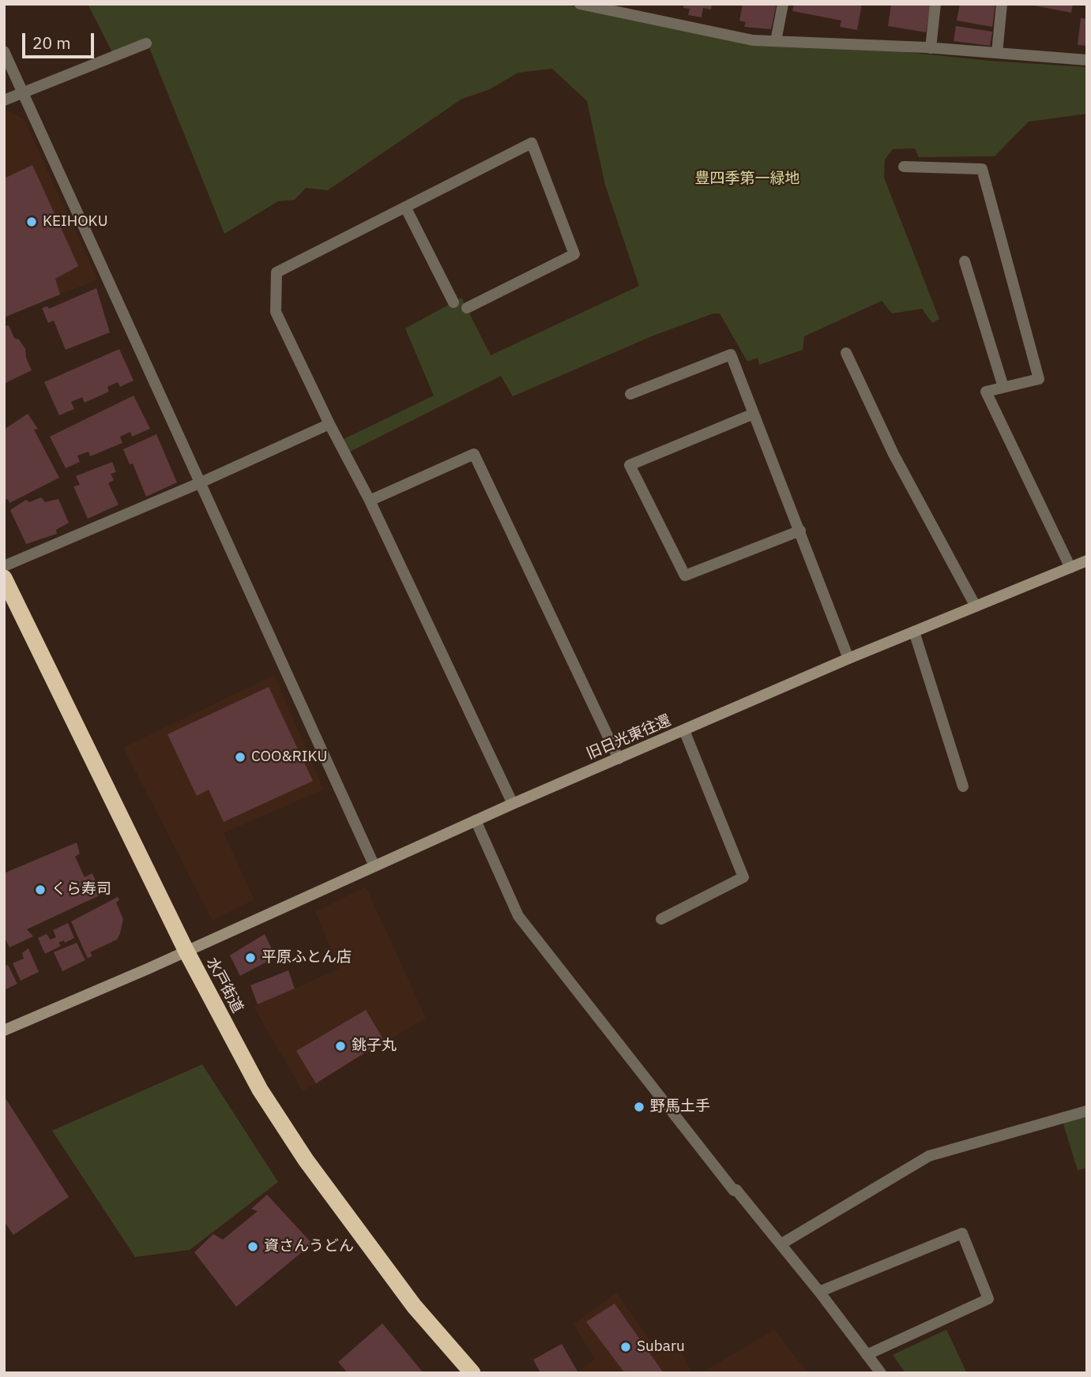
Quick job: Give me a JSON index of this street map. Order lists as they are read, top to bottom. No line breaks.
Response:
{"streets":{"highway":["水戸街道"],"street":["旧日光東往還"]},"crossings":[["旧日光東往還","水戸街道"]],"parks":["豊四季第一緑地"],"places":["KEIHOKU","COO&RIKU","くら寿司","平原ふとん店","銚子丸","野馬土手","資さんうどん","Subaru"],"scale_bar":"20 m"}
